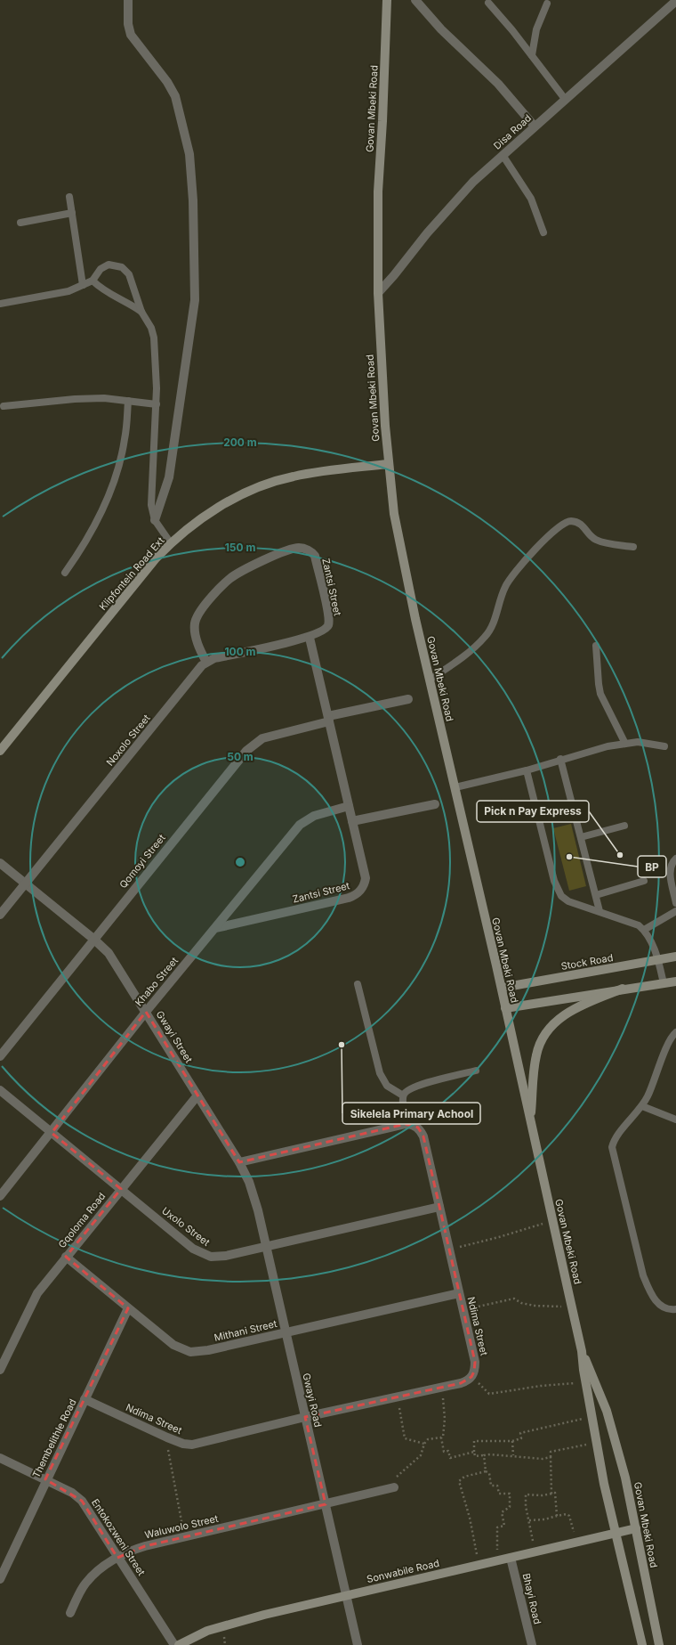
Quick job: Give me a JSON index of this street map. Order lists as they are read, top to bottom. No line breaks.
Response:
{"streets":{"main road":["Govan Mbeki Road","Klipfontein Road Ext","Stock Road","Sonwabile Road"],"street":["Disa Road","Zantsi Street","Noxolo Street","Qomoyi Street","Khabo Street","Gwayi Street","Gqoloma Road","Uxolo Street","Ndima Street","Mithani Street","Gwayi Road","Thembelithle Road","Waluwolo Street","Entokozweni Street","Bhayi Road"]},"crossings":[["Govan Mbeki Road","Disa Road"],["Govan Mbeki Road","Klipfontein Road Ext"],["Govan Mbeki Road","Stock Road"],["Govan Mbeki Road","Sonwabile Road"],["Zantsi Street","Noxolo Street"],["Zantsi Street","Qomoyi Street"],["Zantsi Street","Khabo Street"],["Noxolo Street","Gwayi Street"],["Qomoyi Street","Gwayi Street"],["Khabo Street","Gwayi Street"],["Khabo Street","Uxolo Street"],["Gwayi Street","Gqoloma Road"],["Gwayi Street","Gwayi Road"],["Gqoloma Road","Uxolo Street"],["Gqoloma Road","Mithani Street"],["Uxolo Street","Ndima Street"],["Uxolo Street","Gwayi Road"],["Ndima Street","Mithani Street"],["Ndima Street","Gwayi Road"],["Ndima Street","Thembelithle Road"],["Mithani Street","Gwayi Road"],["Mithani Street","Thembelithle Road"],["Gwayi Road","Waluwolo Street"],["Gwayi Road","Sonwabile Road"],["Thembelithle Road","Entokozweni Street"],["Waluwolo Street","Entokozweni Street"],["Sonwabile Road","Bhayi Road"]],"places":["Pick n Pay Express","BP","Sikelela Primary Achool"],"rings":["200 m","150 m","100 m","50 m"]}
